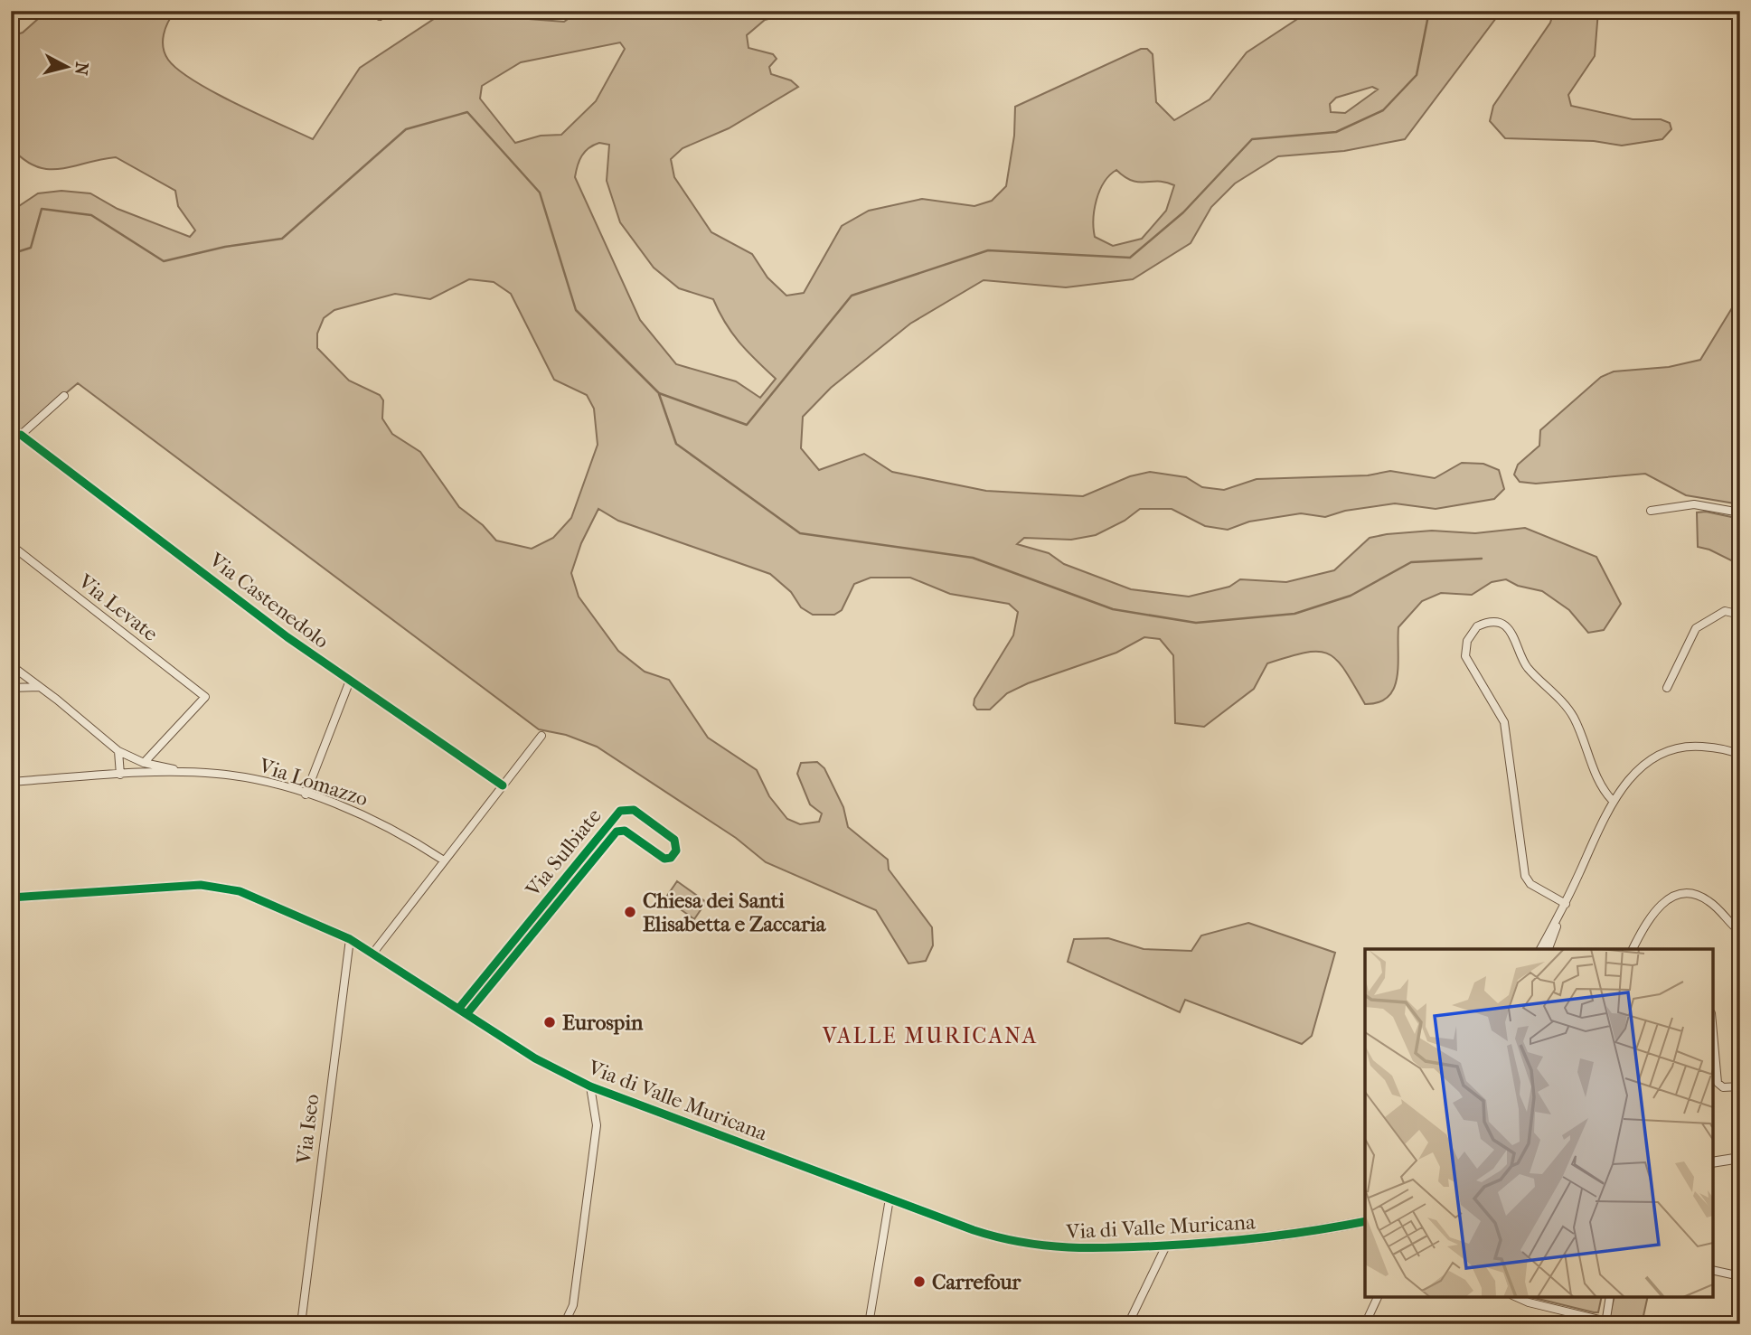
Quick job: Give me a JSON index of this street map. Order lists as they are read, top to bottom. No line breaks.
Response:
{"streets":{"street":["Via Castenedolo","Via Levate","Via Lomazzo","Via Sulbiate","Via di Valle Muricana","Via Iseo"]},"crossings":[["Via Sulbiate","Via di Valle Muricana"],["Via di Valle Muricana","Via Iseo"]],"districts":["VALLE MURICANA"],"places":["Chiesa dei Santi Elisabetta e Zaccaria","Eurospin","Carrefour"],"north":"right"}
